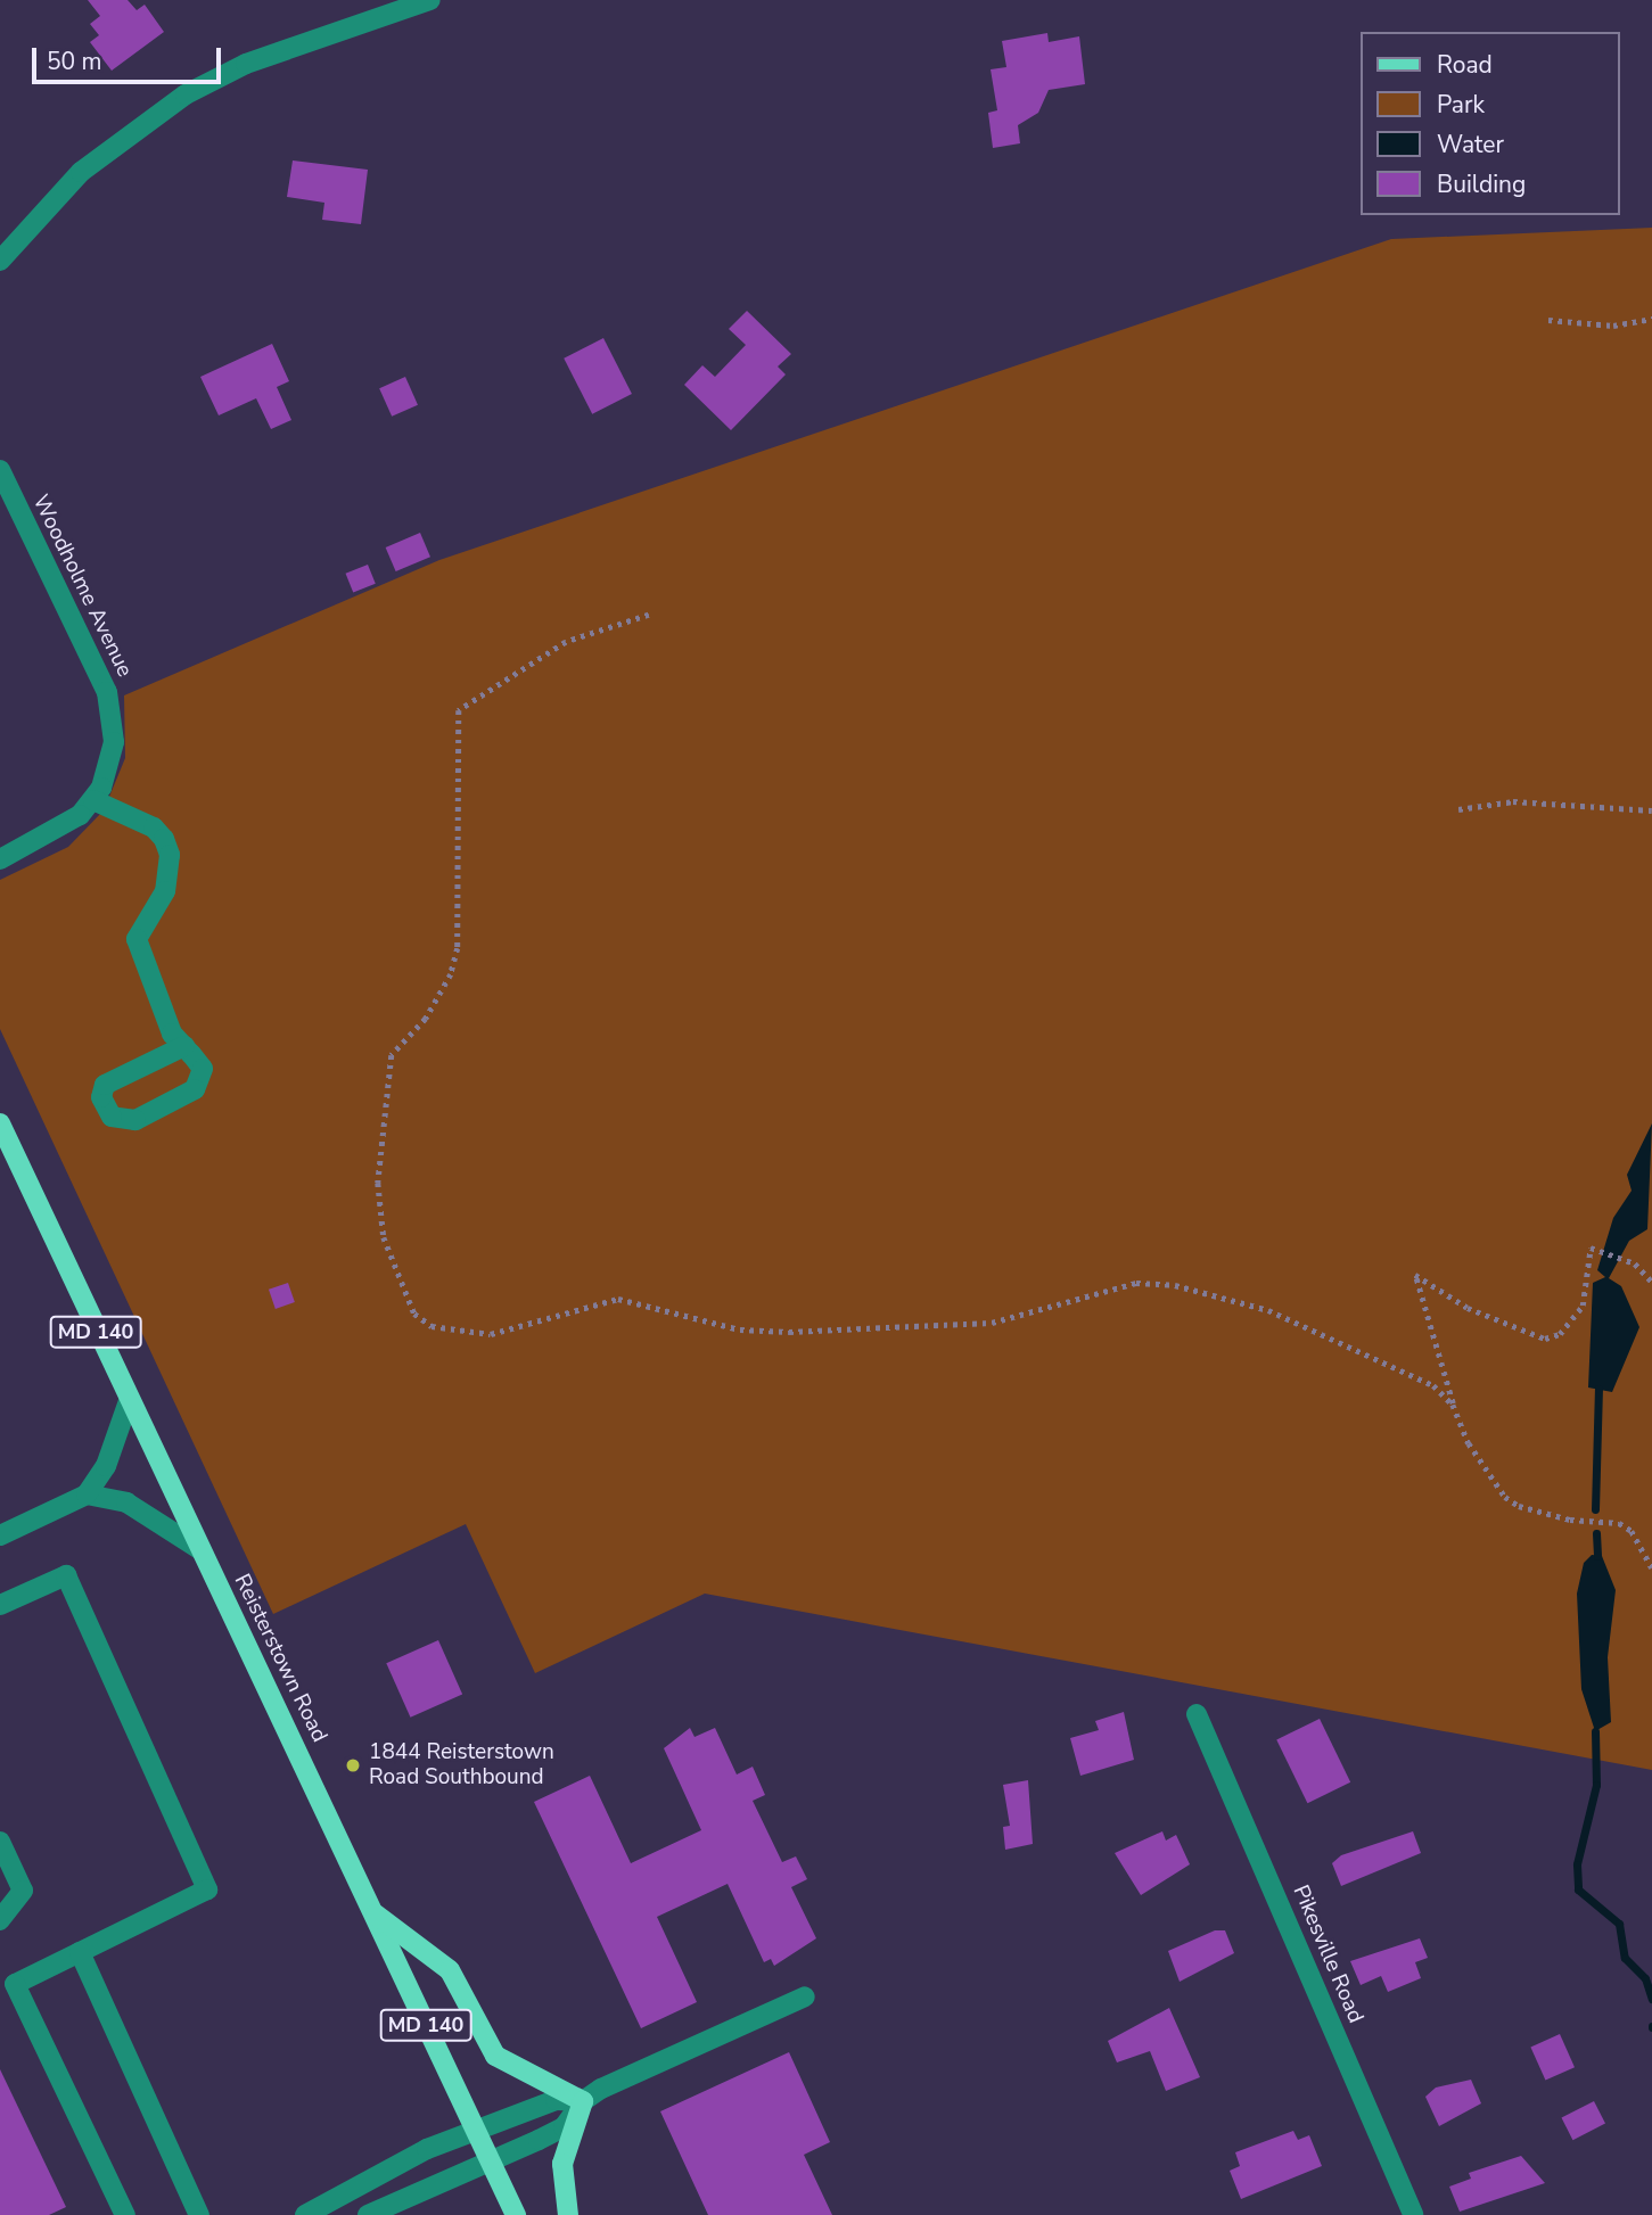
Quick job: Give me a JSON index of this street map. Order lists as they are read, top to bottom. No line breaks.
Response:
{"streets":{"main road":["MD 140","Reisterstown Road"],"street":["Woodholme Avenue","Pikesville Road"]},"places":["1844 Reisterstown Road Southbound"],"legend":["Road","Park","Water","Building"],"scale_bar":"50 m"}
